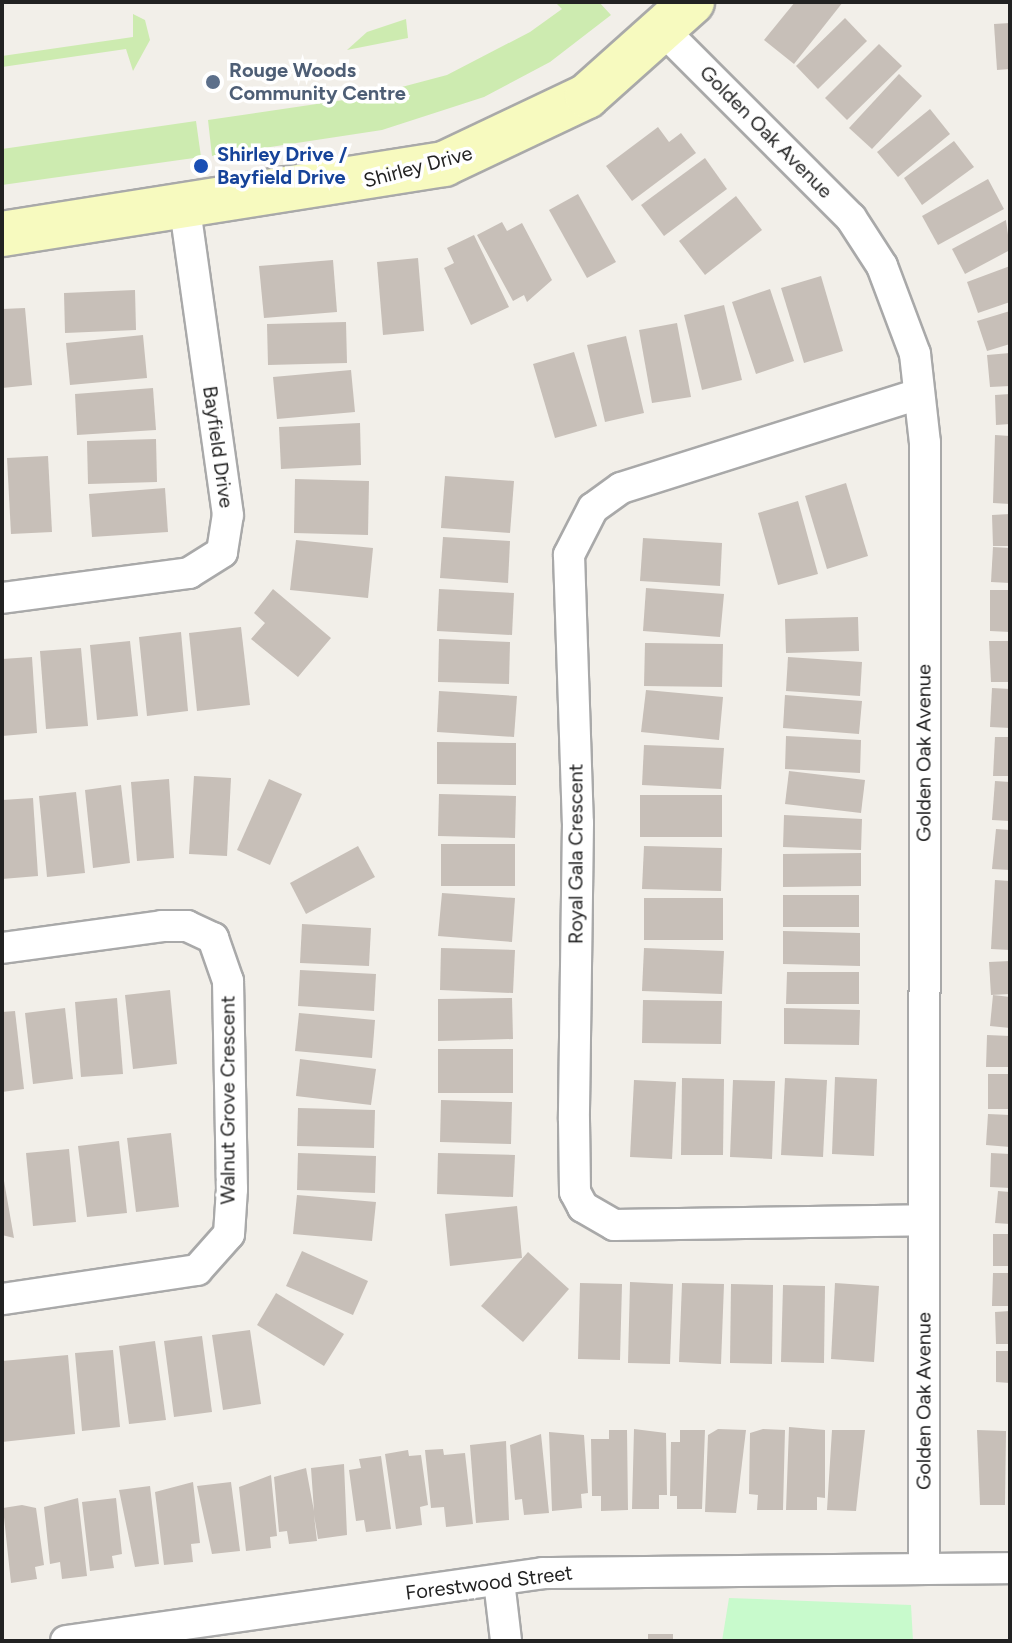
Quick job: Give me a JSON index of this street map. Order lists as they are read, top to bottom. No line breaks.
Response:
{"streets":{"street":["Golden Oak Avenue","Shirley Drive","Bayfield Drive","Royal Gala Crescent","Walnut Grove Crescent","Forestwood Street"]},"crossings":[["Golden Oak Avenue","Shirley Drive"],["Golden Oak Avenue","Royal Gala Crescent"],["Golden Oak Avenue","Forestwood Street"],["Shirley Drive","Bayfield Drive"]],"places":["Rouge Woods Community Centre","Shirley Drive / Bayfield Drive"]}
